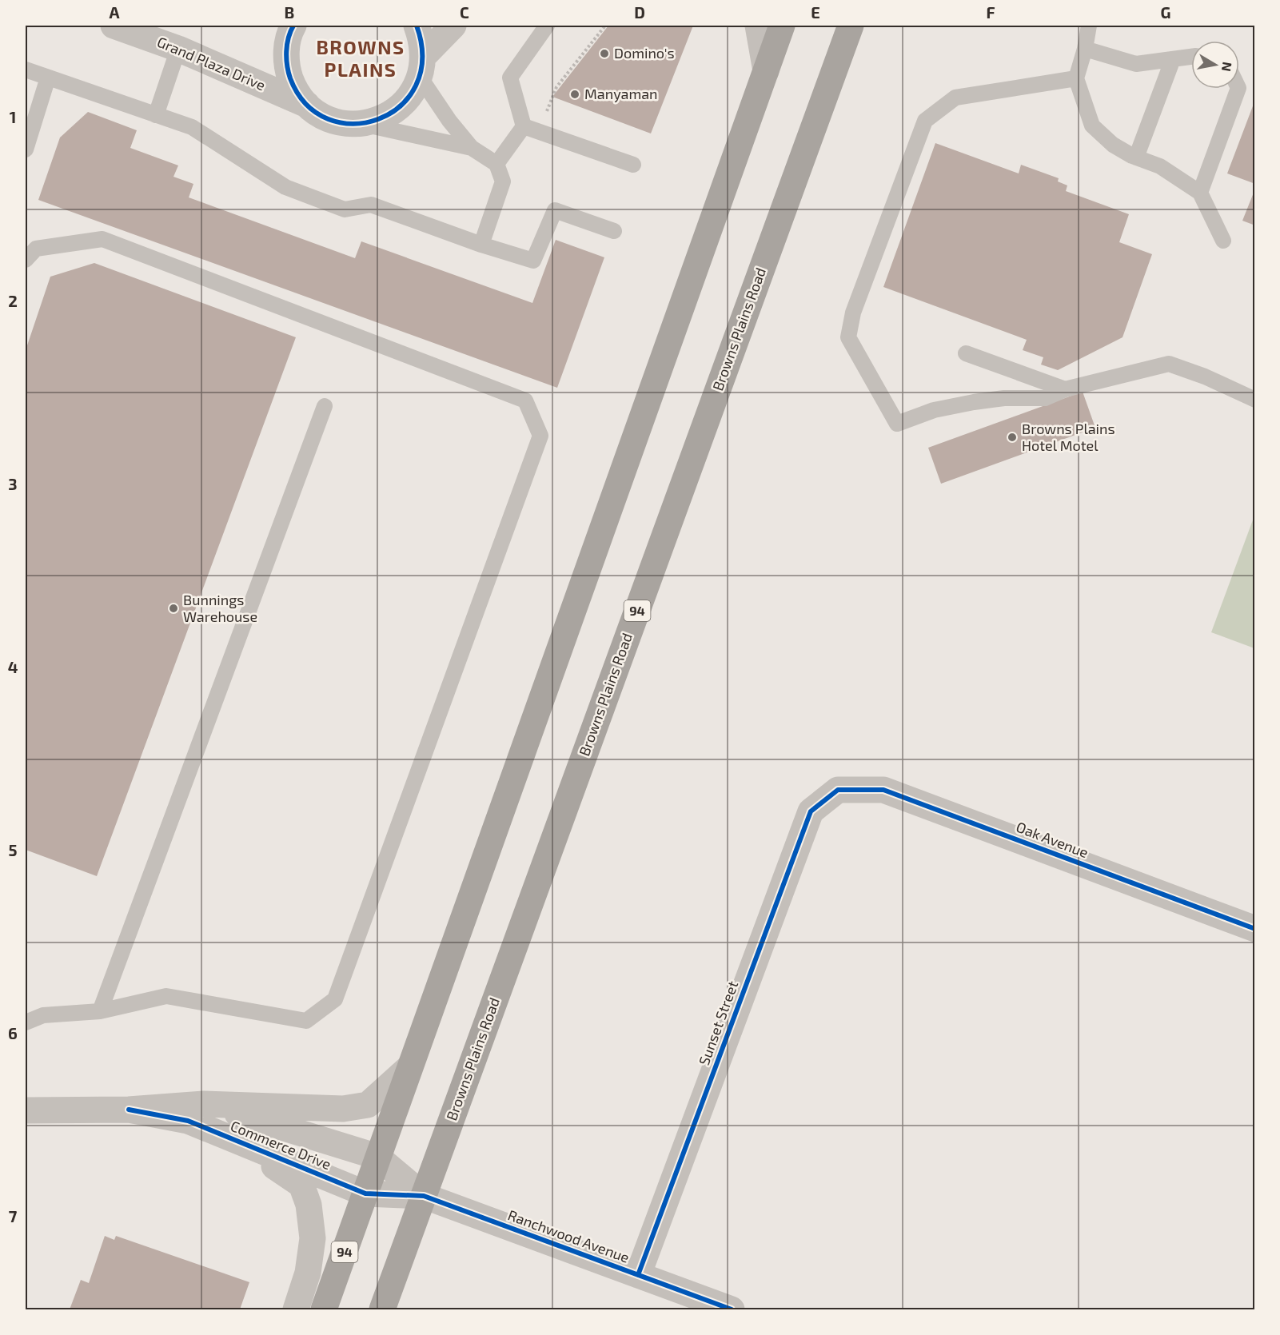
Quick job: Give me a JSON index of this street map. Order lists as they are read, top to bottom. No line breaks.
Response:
{"streets":{"main road":["Browns Plains Road","94"],"street":["Grand Plaza Drive","Oak Avenue","Sunset Street","Commerce Drive","Ranchwood Avenue"]},"crossings":[["Browns Plains Road","Commerce Drive"],["Browns Plains Road","Ranchwood Avenue"],["94","Commerce Drive"],["Oak Avenue","Sunset Street"],["Sunset Street","Ranchwood Avenue"],["Commerce Drive","Ranchwood Avenue"]],"districts":["BROWNS PLAINS"],"places":["Domino's","Manyaman","Browns Plains Hotel Motel","Bunnings Warehouse"],"north":"right","grid":{"columns":["A","B","C","D","E","F","G"],"rows":["1","2","3","4","5","6","7"]}}
